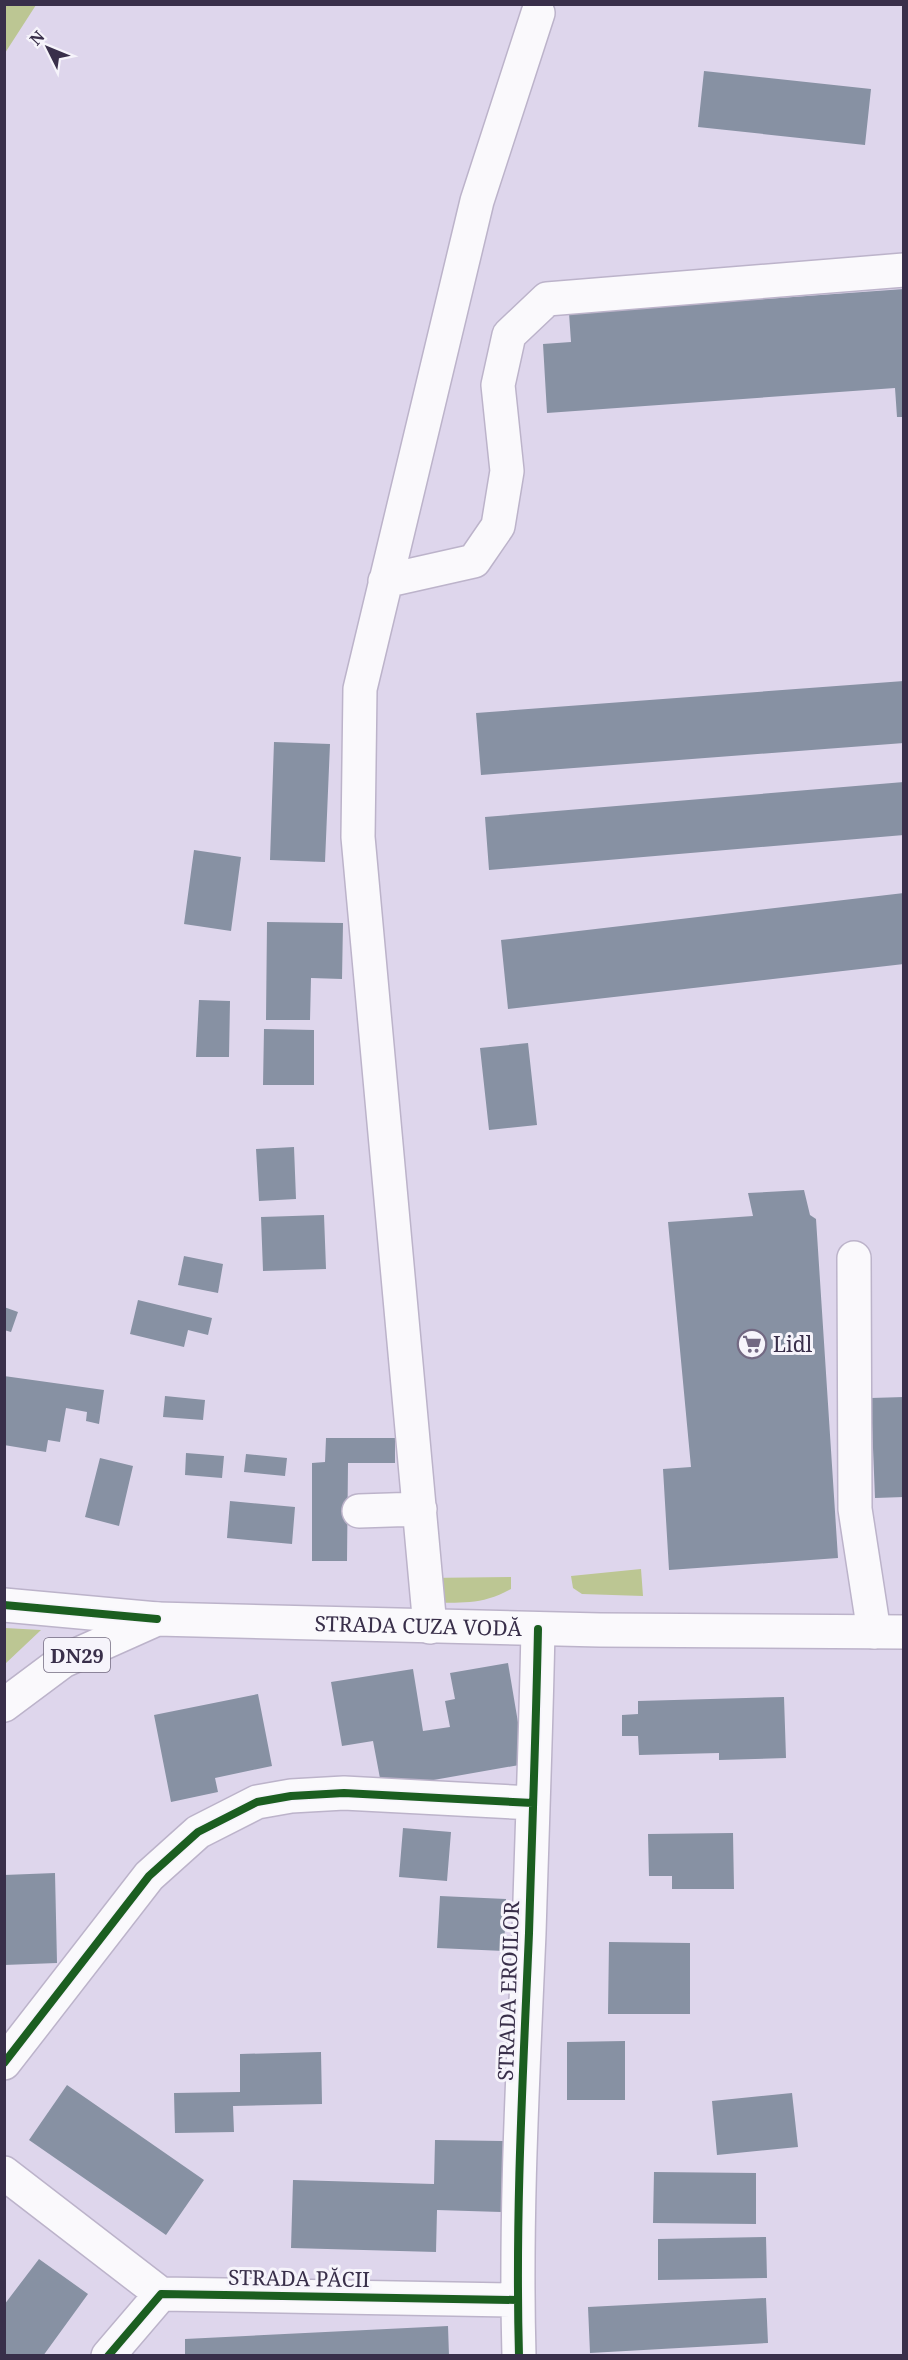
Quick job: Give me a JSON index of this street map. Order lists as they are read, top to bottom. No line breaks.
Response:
{"streets":{"street":["STRADA CUZA VODĂ","DN29","STRADA EROILOR","STRADA PĂCII"]},"crossings":[["STRADA CUZA VODĂ","DN29"],["STRADA CUZA VODĂ","STRADA EROILOR"],["STRADA EROILOR","STRADA PĂCII"]],"places":{"supermarket":["Lidl"]},"north":"top left"}
